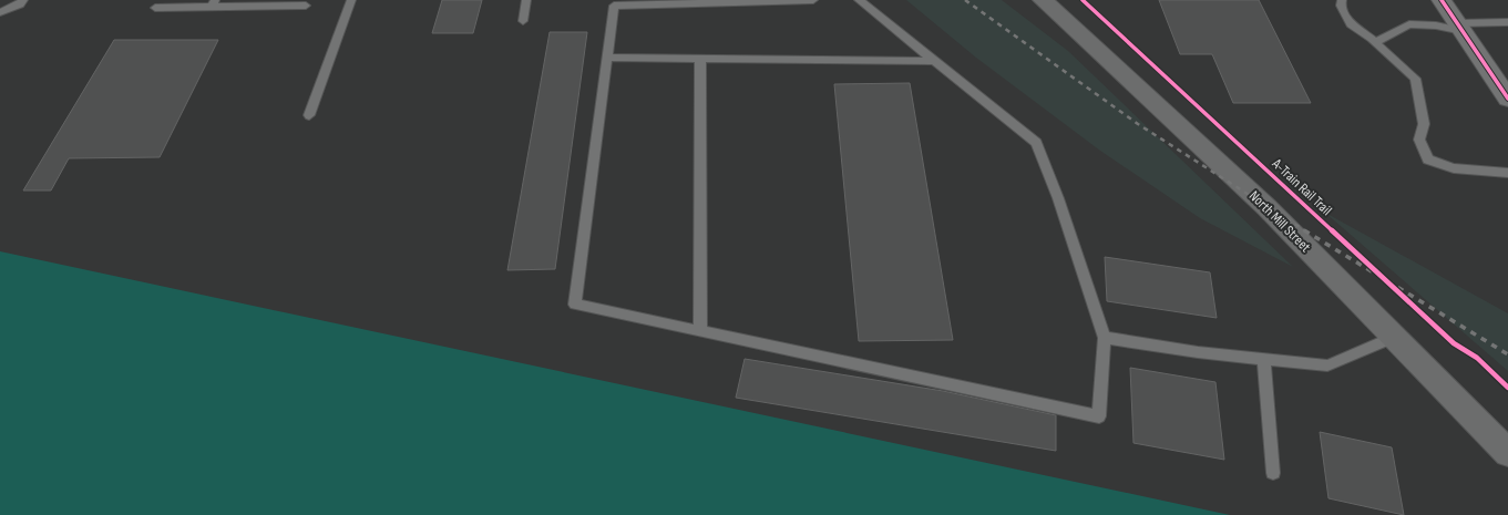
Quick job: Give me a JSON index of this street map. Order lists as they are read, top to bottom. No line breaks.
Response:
{"streets":{"main road":["North Mill Street"],"cycle path":["A-Train Rail Trail"]}}
